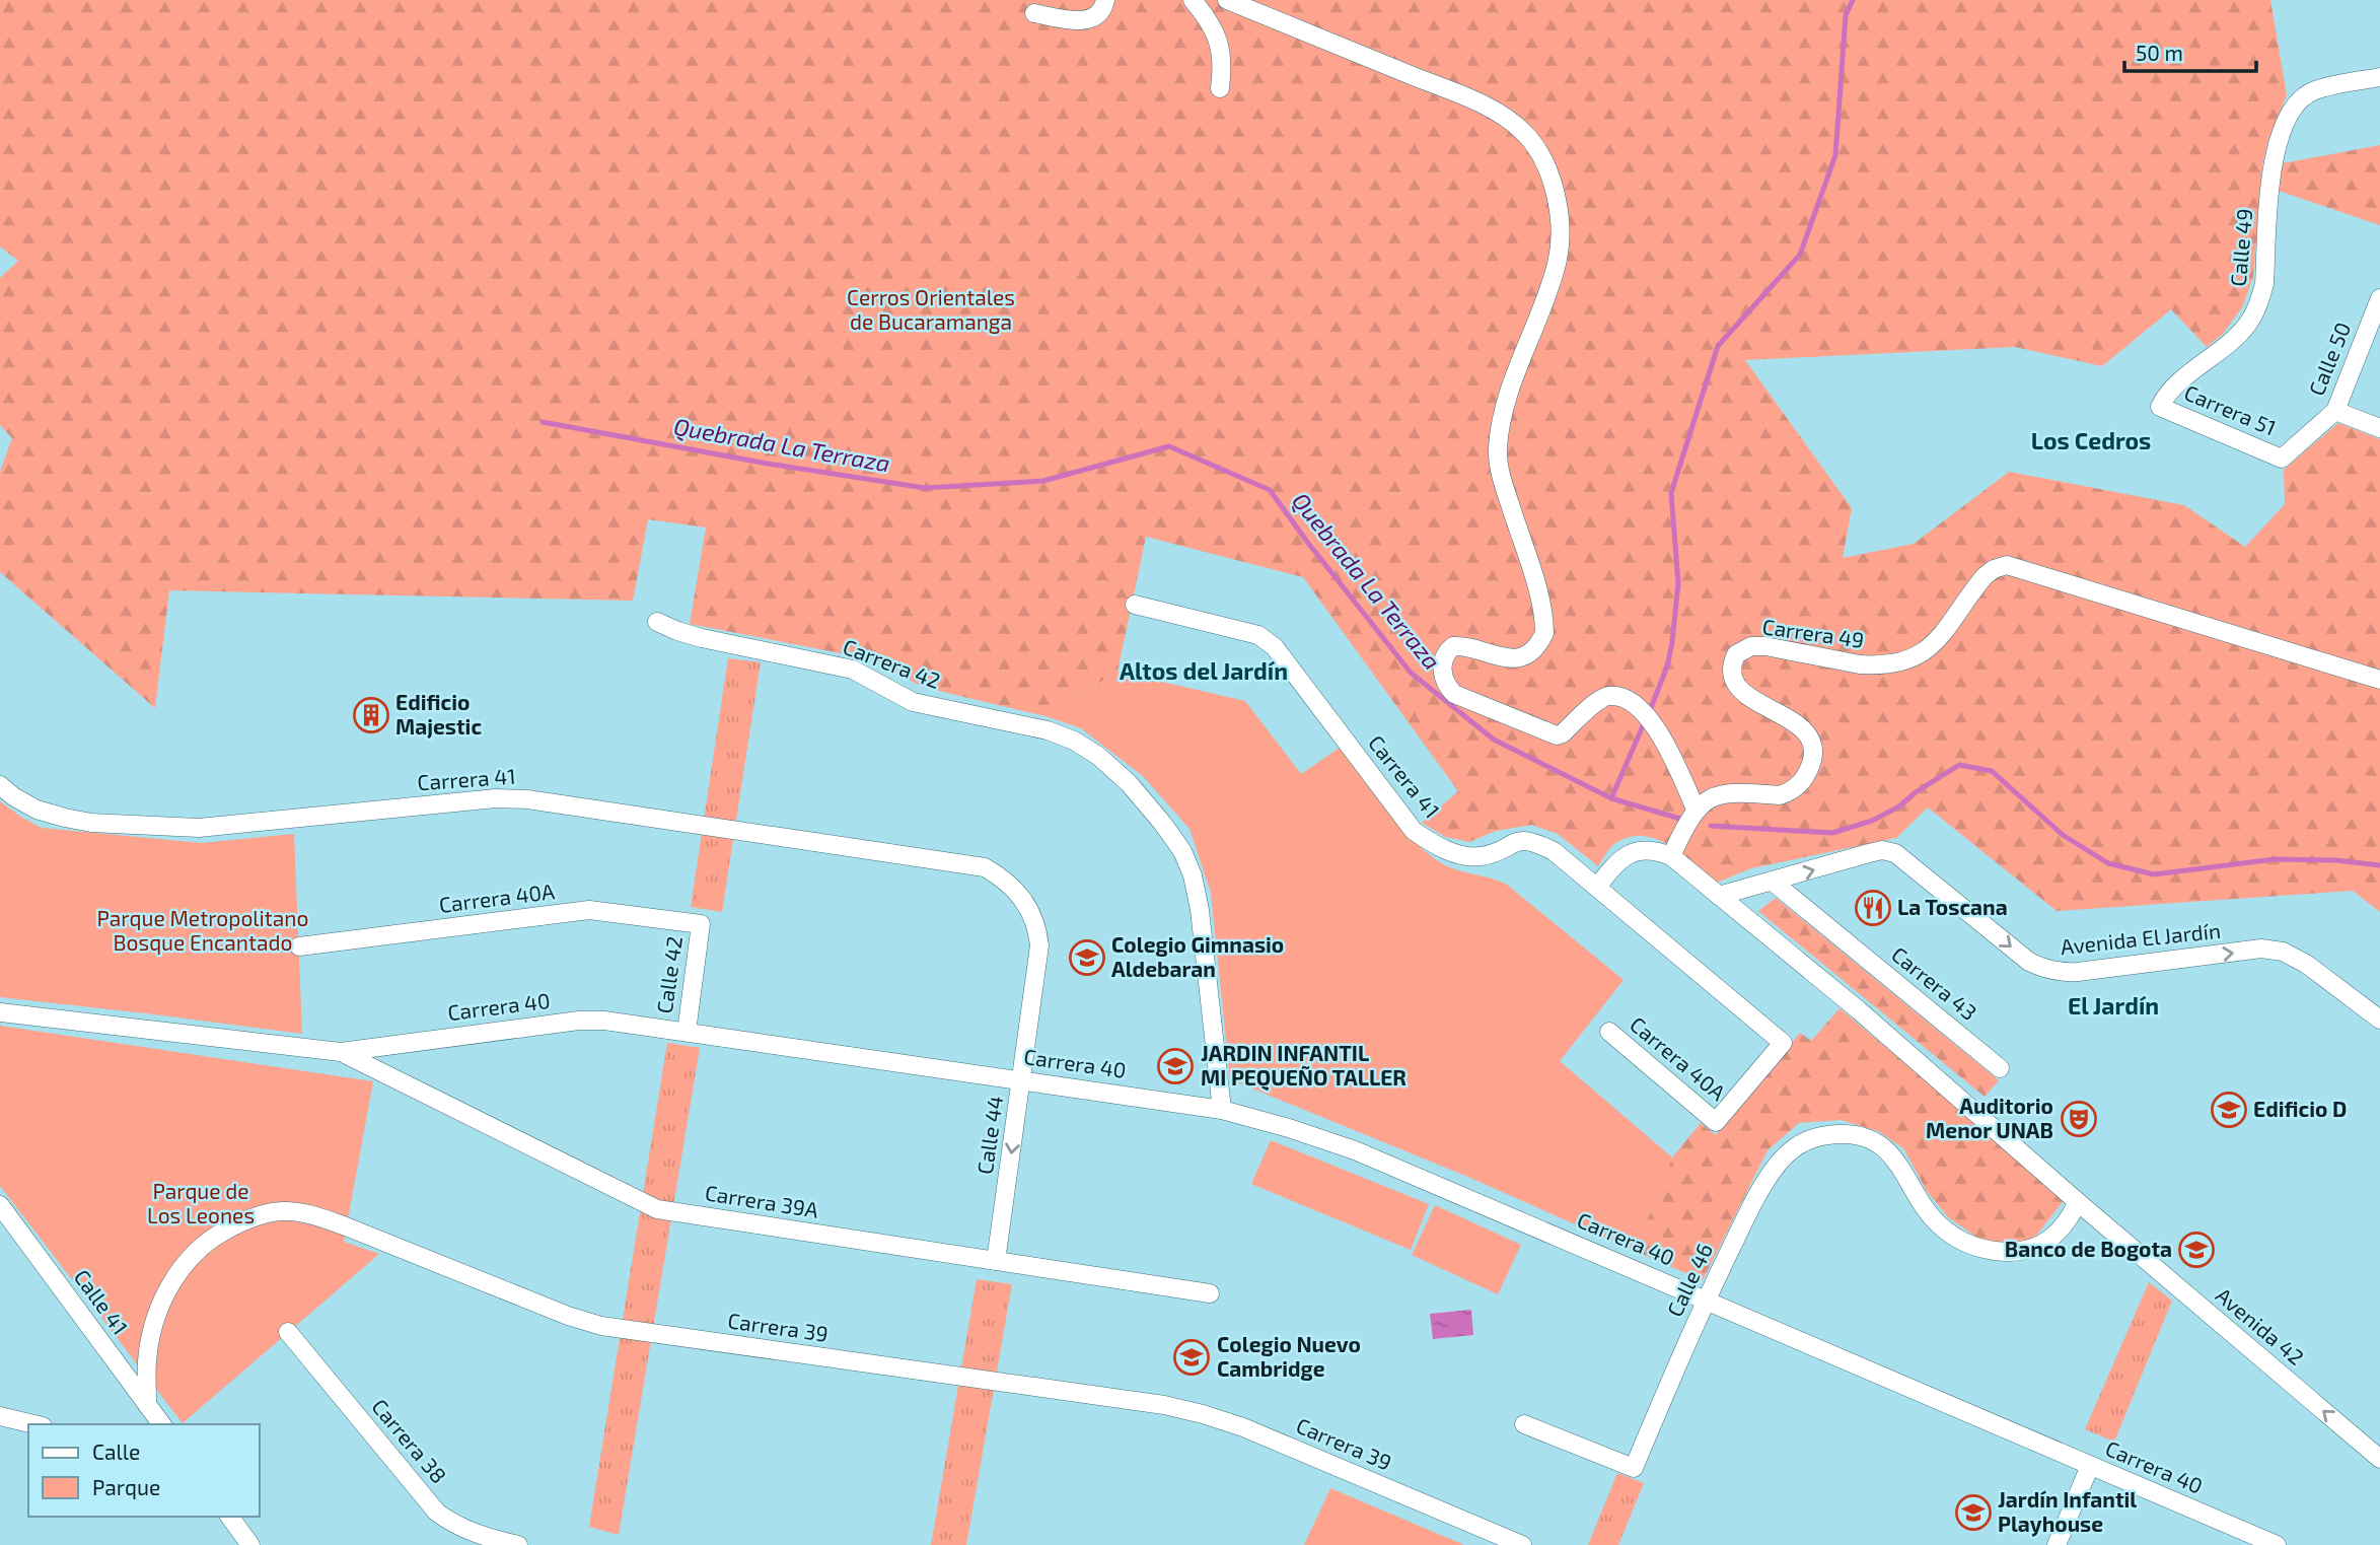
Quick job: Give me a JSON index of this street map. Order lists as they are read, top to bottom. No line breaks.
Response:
{"streets":{"street":["Calle 49","Calle 50","Carrera 51","Carrera 49","Carrera 42","Carrera 41","Carrera 40A","Avenida El Jardín","Calle 42","Carrera 43","Carrera 40","Calle 44","Carrera 39A","Calle 46","Calle 41","Avenida 42","Carrera 39","Carrera 38"]},"crossings":[["Calle 49","Carrera 51"],["Calle 50","Carrera 51"],["Carrera 42","Carrera 40"],["Carrera 41","Carrera 40A"],["Carrera 41","Calle 44"],["Carrera 40A","Calle 42"],["Avenida El Jardín","Carrera 43"],["Calle 42","Carrera 40"],["Carrera 40","Calle 44"],["Carrera 40","Carrera 39A"],["Carrera 40","Calle 46"],["Calle 44","Carrera 39A"],["Calle 46","Avenida 42"],["Calle 41","Carrera 39"]],"one_way":["Avenida El Jardín","Calle 44","Avenida 42"],"districts":["Los Cedros","Altos del Jardín","El Jardín"],"water":["Quebrada La Terraza"],"parks":["Cerros Orientales de Bucaramanga","Parque Metropolitano Bosque Encantado","Parque de Los Leones"],"places":{"building":["Edificio Majestic"],"restaurant":["La Toscana"],"school or university":["Colegio Gimnasio Aldebaran","JARDIN INFANTIL MI PEQUEÑO TALLER","Edificio D","Banco de Bogota","Colegio Nuevo Cambridge","Jardín Infantil Playhouse"],"theatre":["Auditorio Menor UNAB"]},"legend":["Calle","Parque"],"scale_bar":"50 m"}
